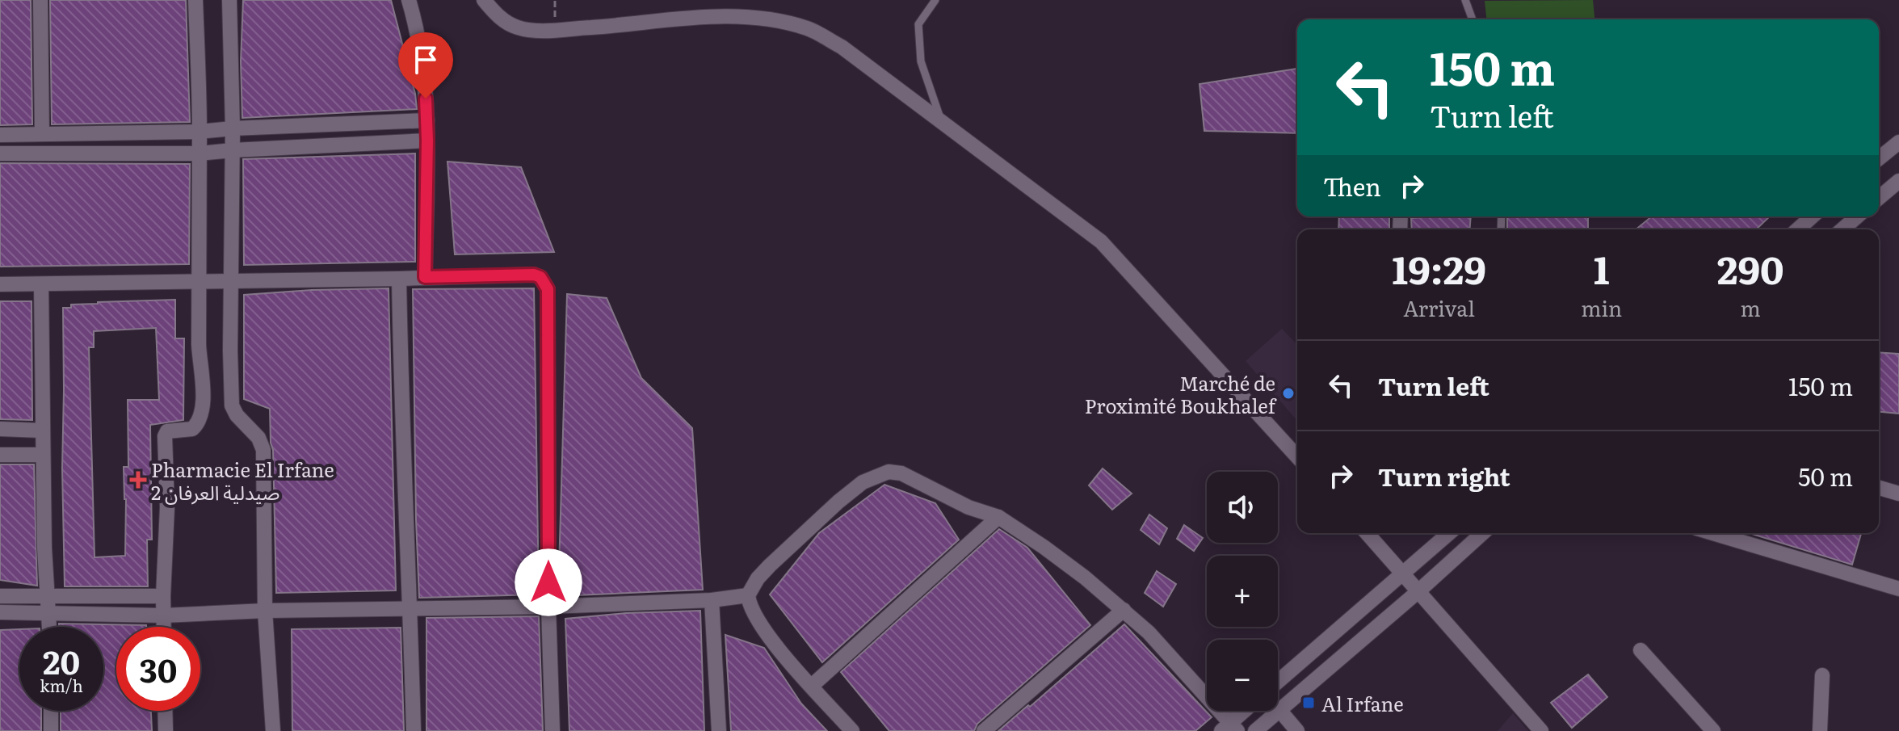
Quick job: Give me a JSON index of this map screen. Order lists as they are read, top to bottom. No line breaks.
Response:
{"places":{"other":["Marché de Proximité Boukhalef"],"health":["Pharmacie El Irfane صيدلية العرفان 2"],"transit":["Al Irfane"]},"page":{"turn":["150 m","Turn left"],"then":"Then","eta":["19:29","Arrival","1","min","290","m"],"list":[{"name":"Turn left","value":"150 m"},{"name":"Turn right","value":"50 m"}],"map_buttons":["+","−"],"speed":"20 km/h","limit":"30"}}
